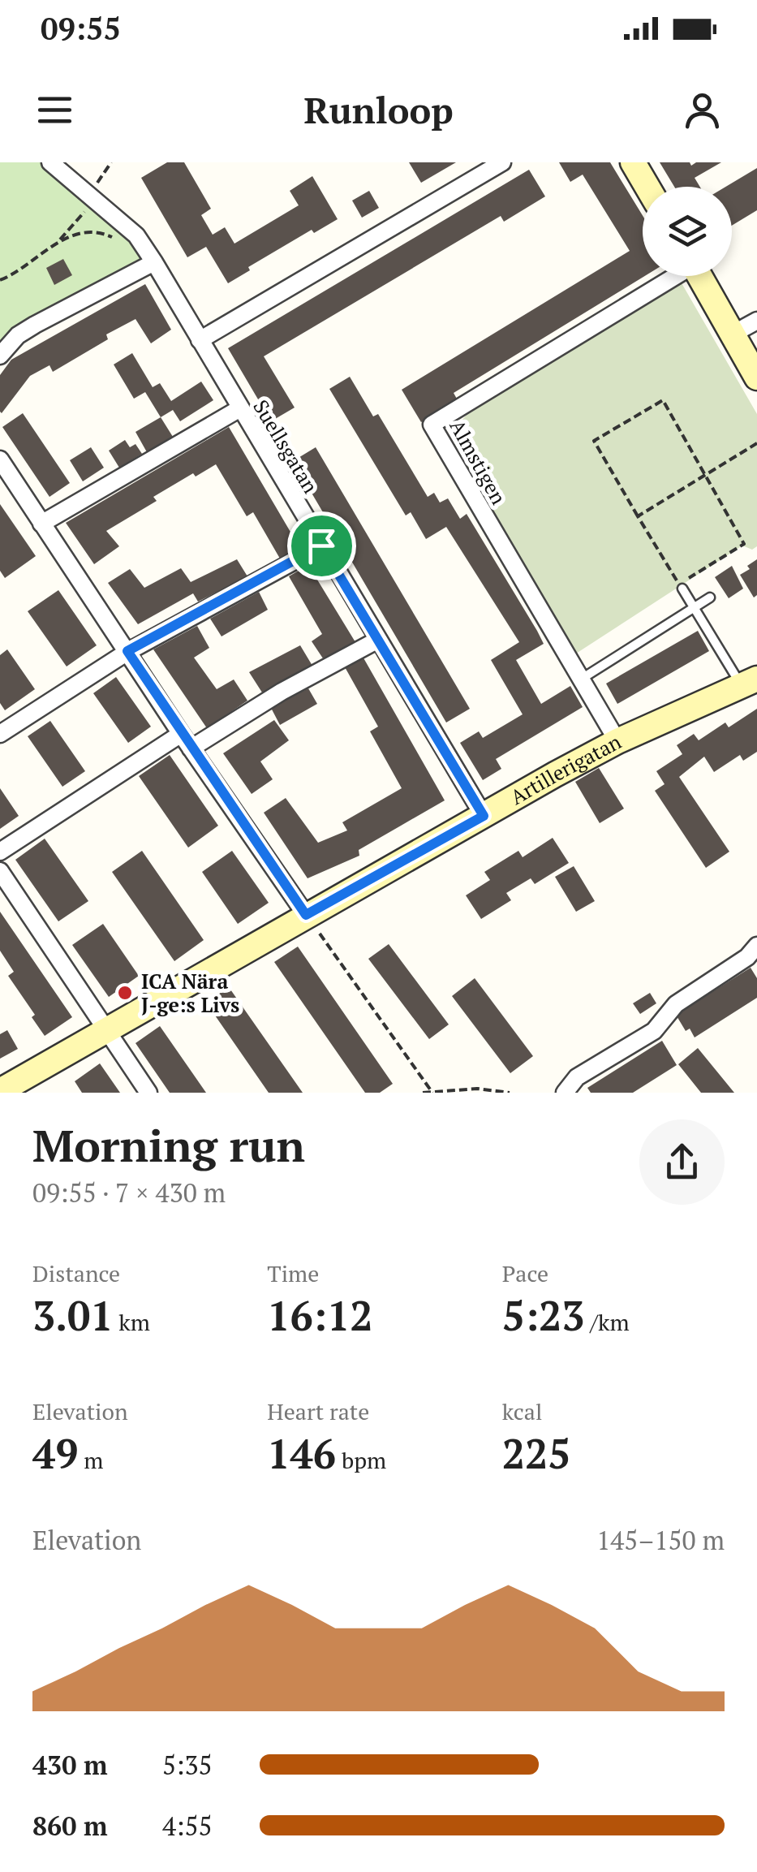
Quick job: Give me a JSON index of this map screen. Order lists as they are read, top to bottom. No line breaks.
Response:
{"streets":{"street":["Suellsgatan","Almstigen","Artillerigatan"]},"crossings":[["Suellsgatan","Artillerigatan"],["Almstigen","Artillerigatan"]],"places":["ICA Nära J-ge:s Livs"],"page":{"status":"09:55","header":"Runloop","heading":["Morning run","09:55 · 7 × 430 m"],"stats":[["Distance","3.01 km"],["Time","16:12"],["Pace","5:23 /km"],["Elevation","49 m"],["Heart rate","146 bpm"],["kcal","225"]],"chart":["Elevation","145–150 m"],"list":[{"name":"430 m","note":"5:35"},{"name":"860 m","note":"4:55"}]}}
